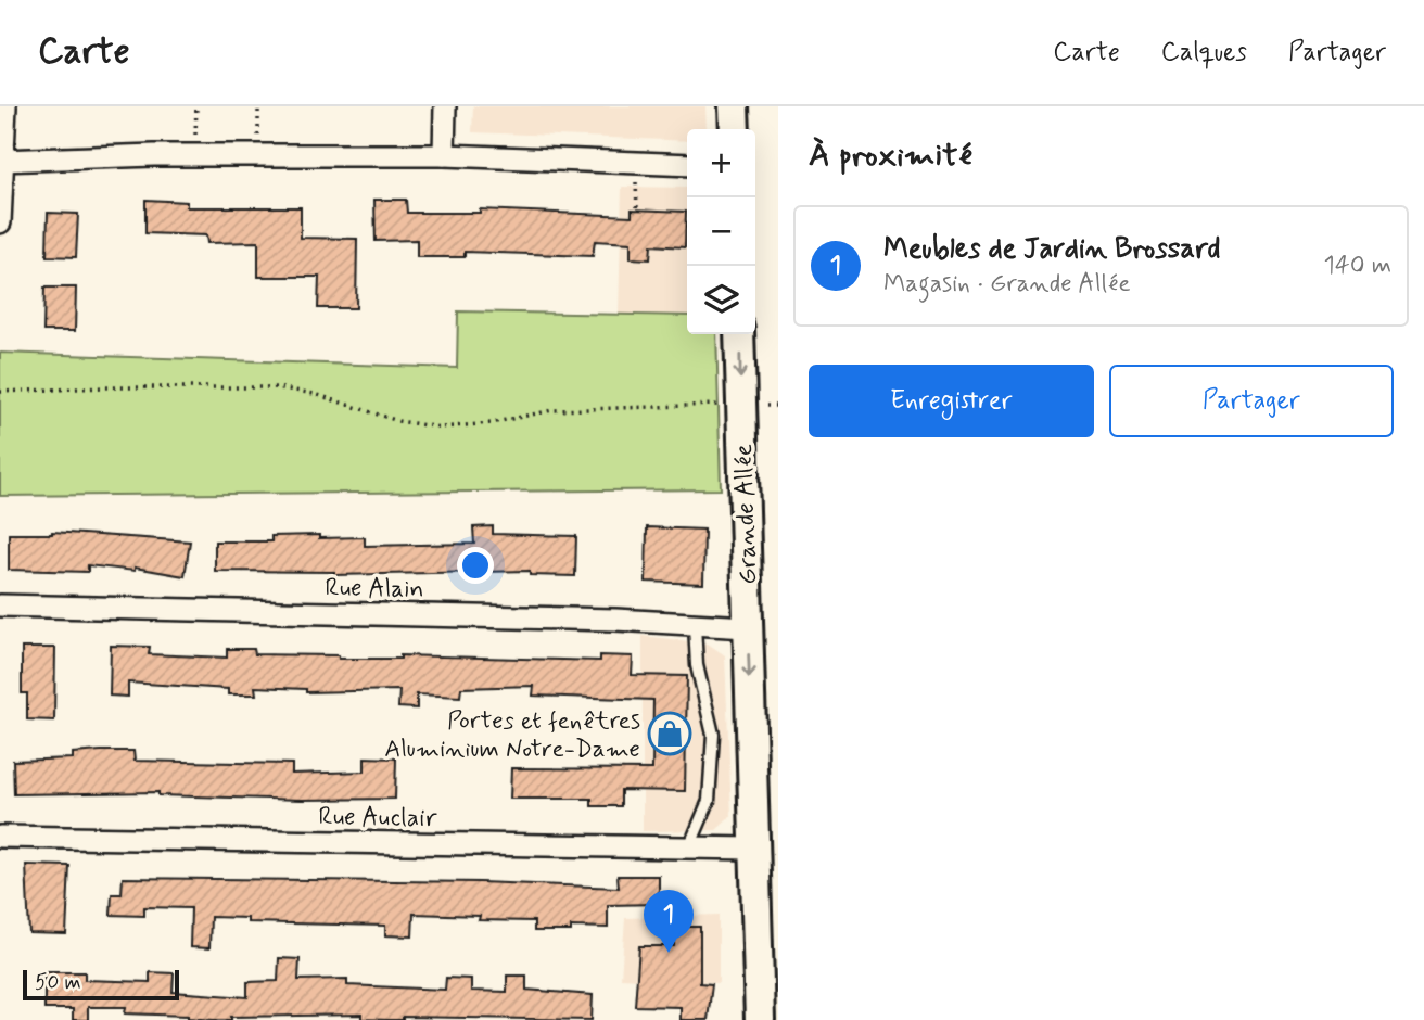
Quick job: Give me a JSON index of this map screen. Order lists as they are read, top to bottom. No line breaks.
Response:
{"streets":{"main road":["Grande Allée"],"street":["Rue Alain","Rue Auclair"]},"crossings":[["Grande Allée","Rue Alain"],["Grande Allée","Rue Auclair"]],"one_way":["Grande Allée"],"places":{"shop":["Portes et fenêtres Aluminium Notre-Dame"]},"scale_bar":"50 m","page":{"header":"Carte","nav":["Carte","Calques","Partager"],"heading":"À proximité","map_buttons":["+","−"],"list":[{"mark":"1","name":"Meubles de Jardin Brossard","note":"Magasin · Grande Allée","value":"140 m"}],"buttons":["Enregistrer","Partager"],"pins":"1","scale":"50 m"}}
